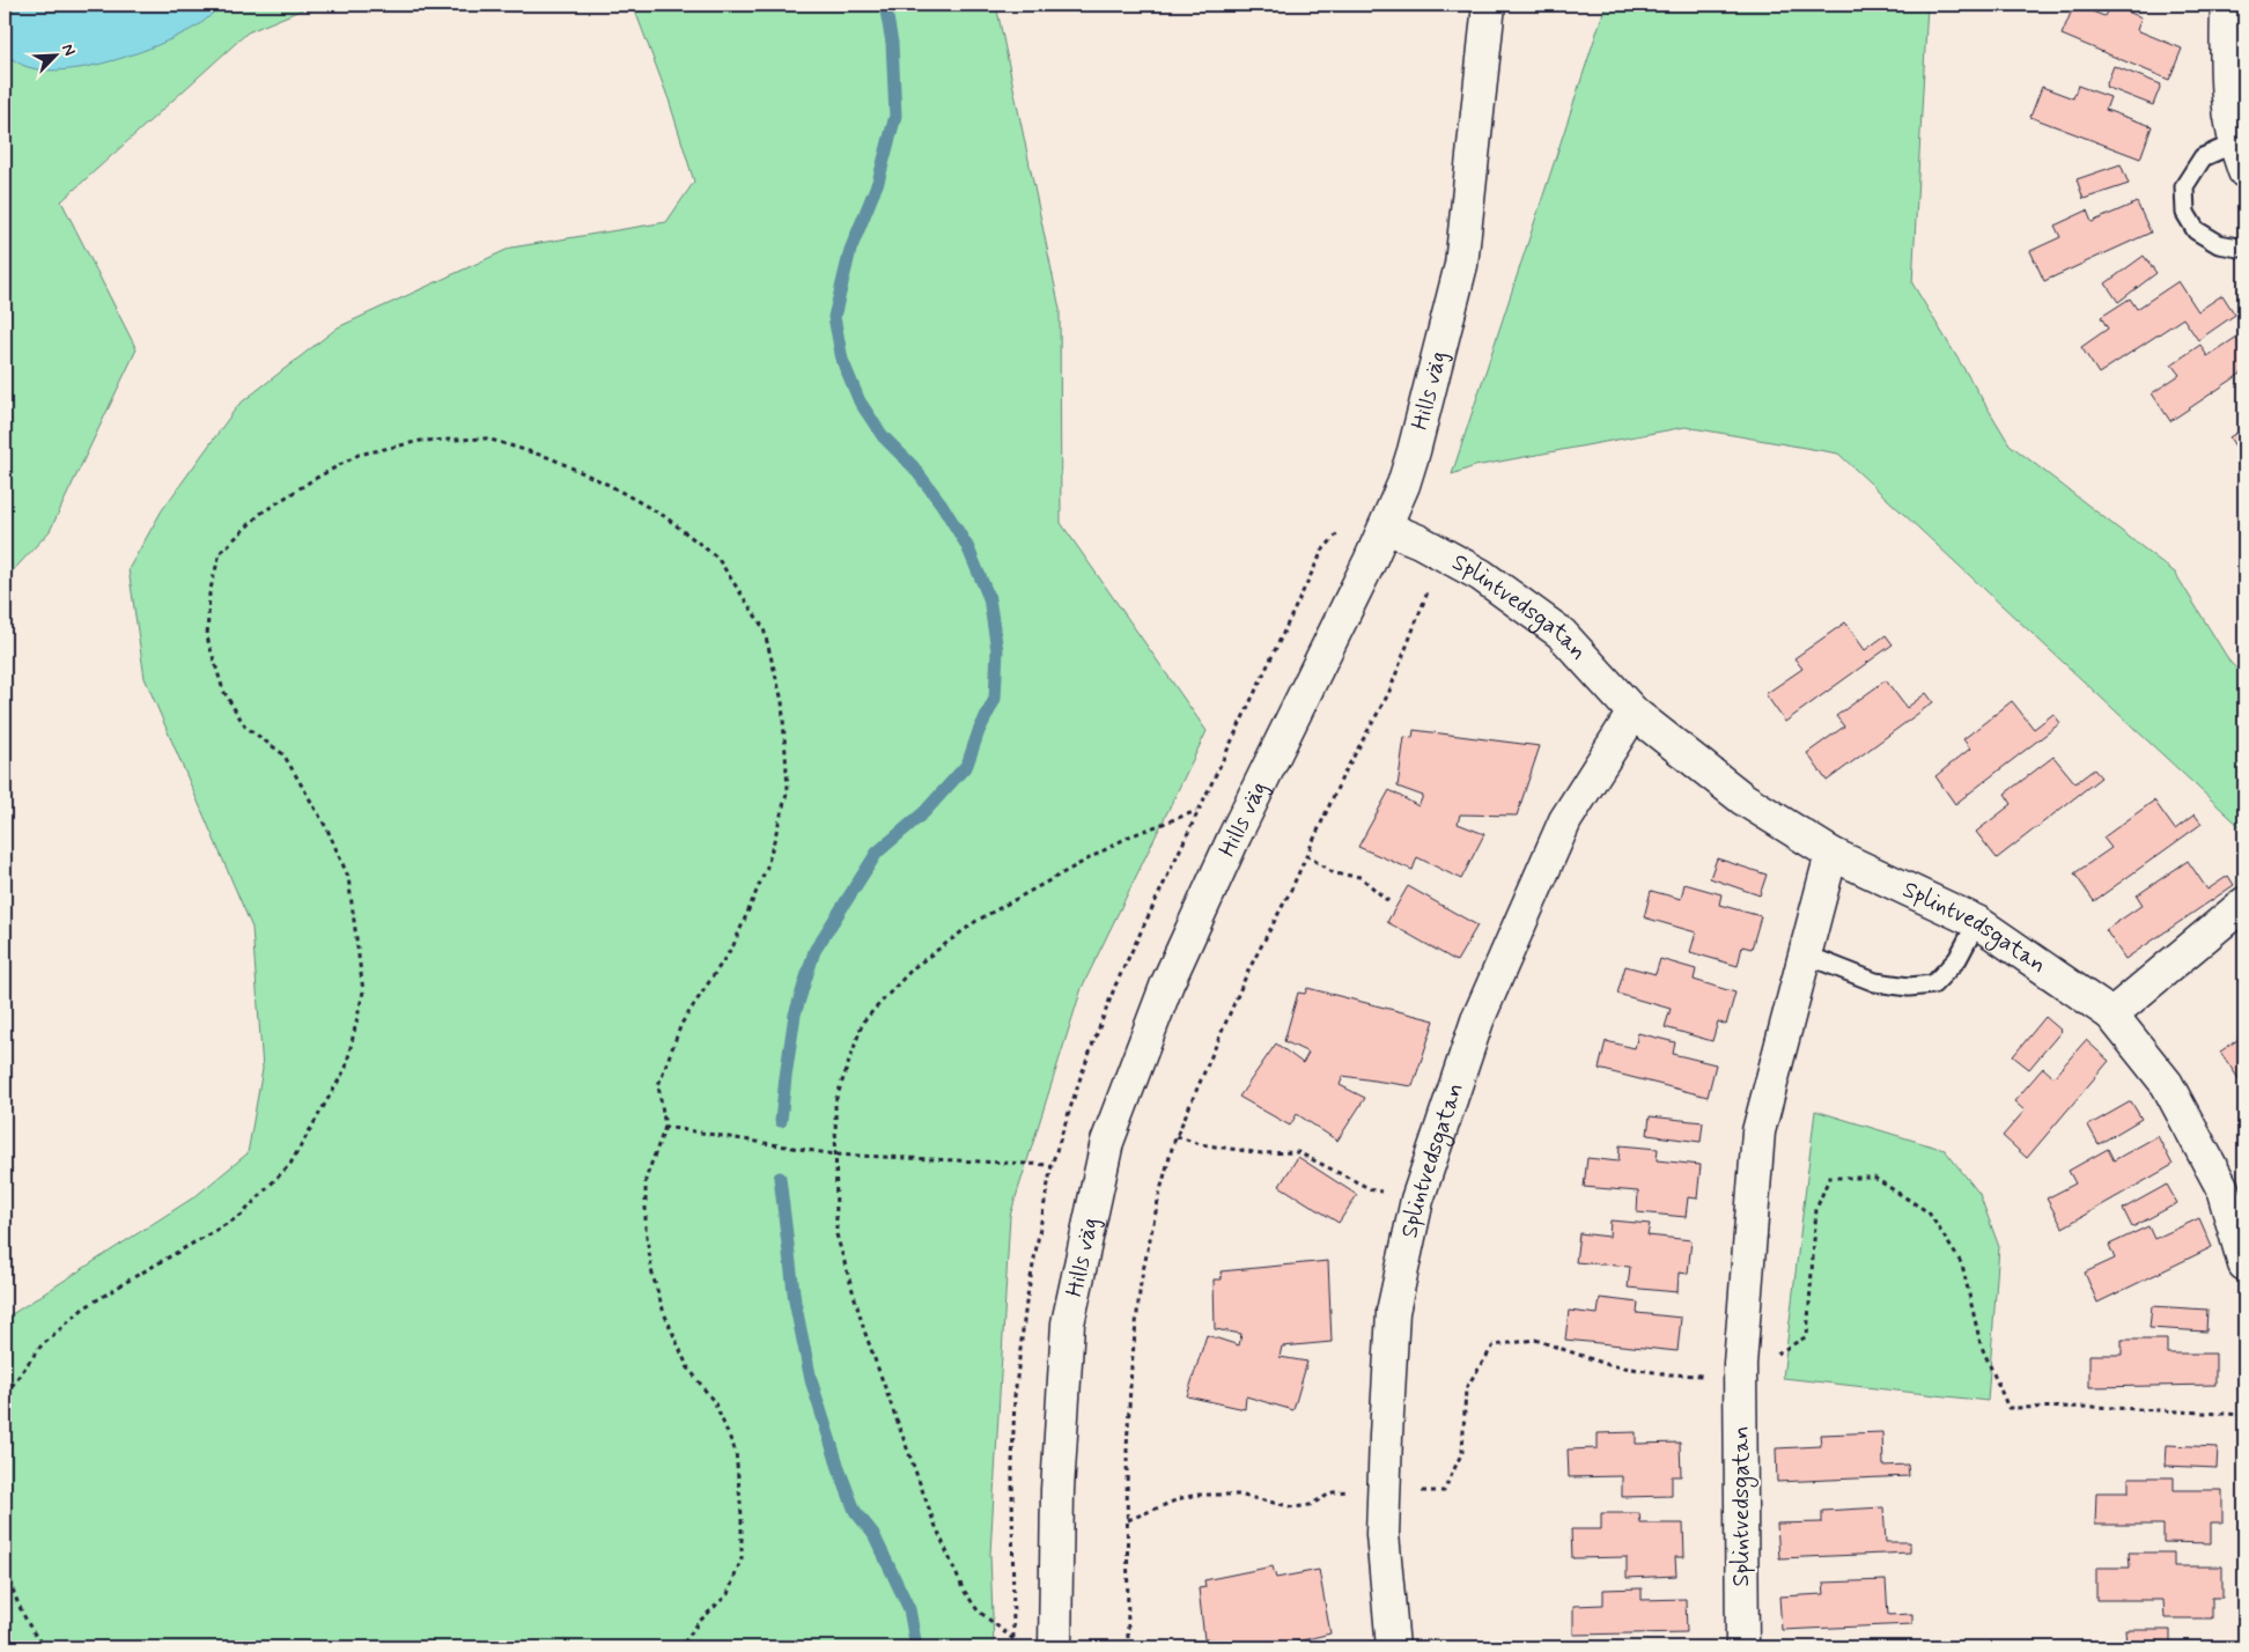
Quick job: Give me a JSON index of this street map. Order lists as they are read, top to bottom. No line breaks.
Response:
{"streets":{"street":["Hills väg","Splintvedsgatan"]},"crossings":[["Hills väg","Splintvedsgatan"]],"north":"top right"}
